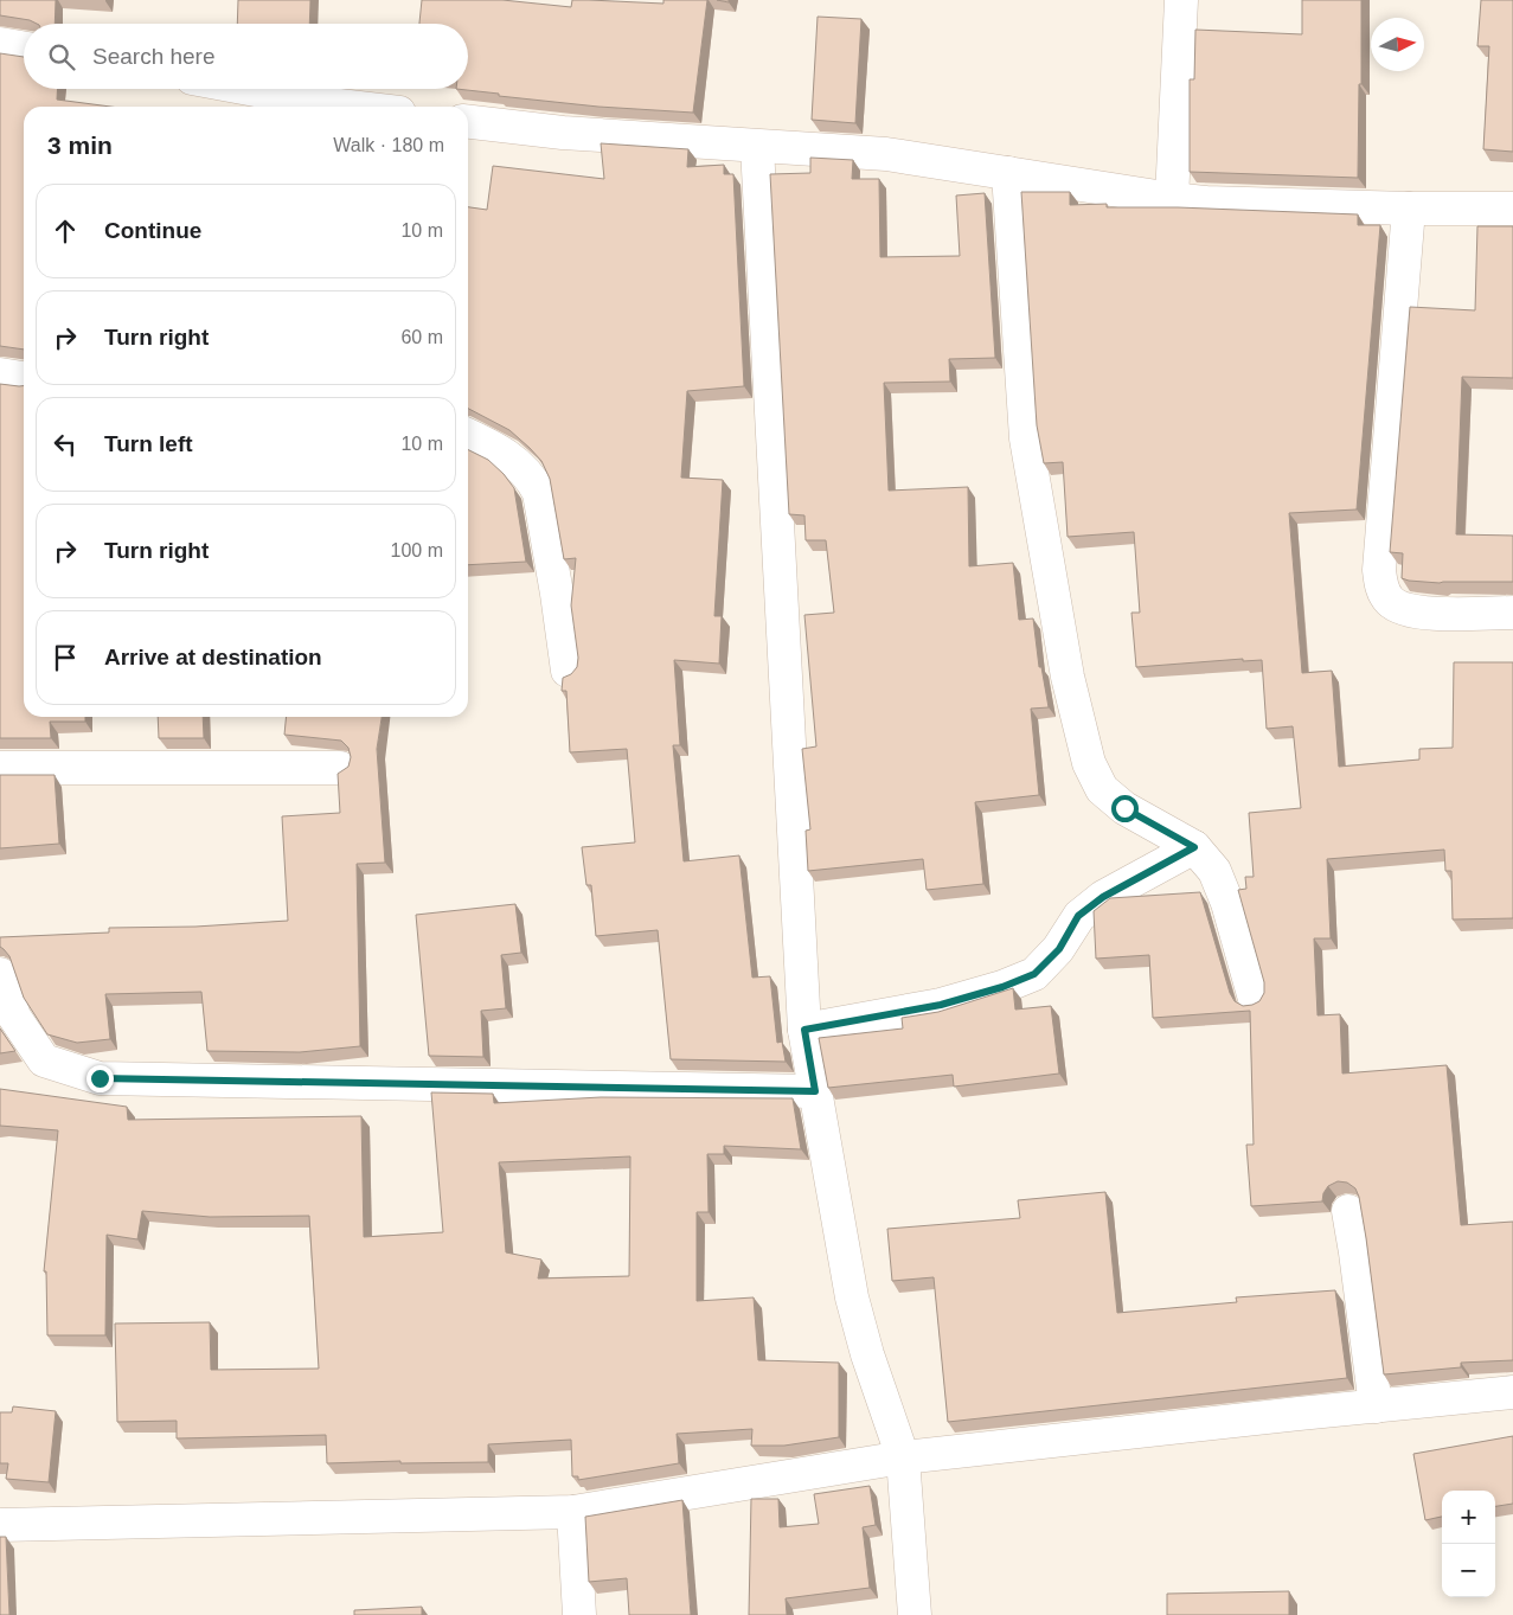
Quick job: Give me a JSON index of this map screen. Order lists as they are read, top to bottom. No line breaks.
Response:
{"north":"right","page":{"search":"Search here","heading":["3 min","Walk · 180 m"],"list":[["Continue","10 m"],["Turn right","60 m"],["Turn left","10 m"],["Turn right","100 m"],"Arrive at destination"],"map_buttons":["+","−"]}}
